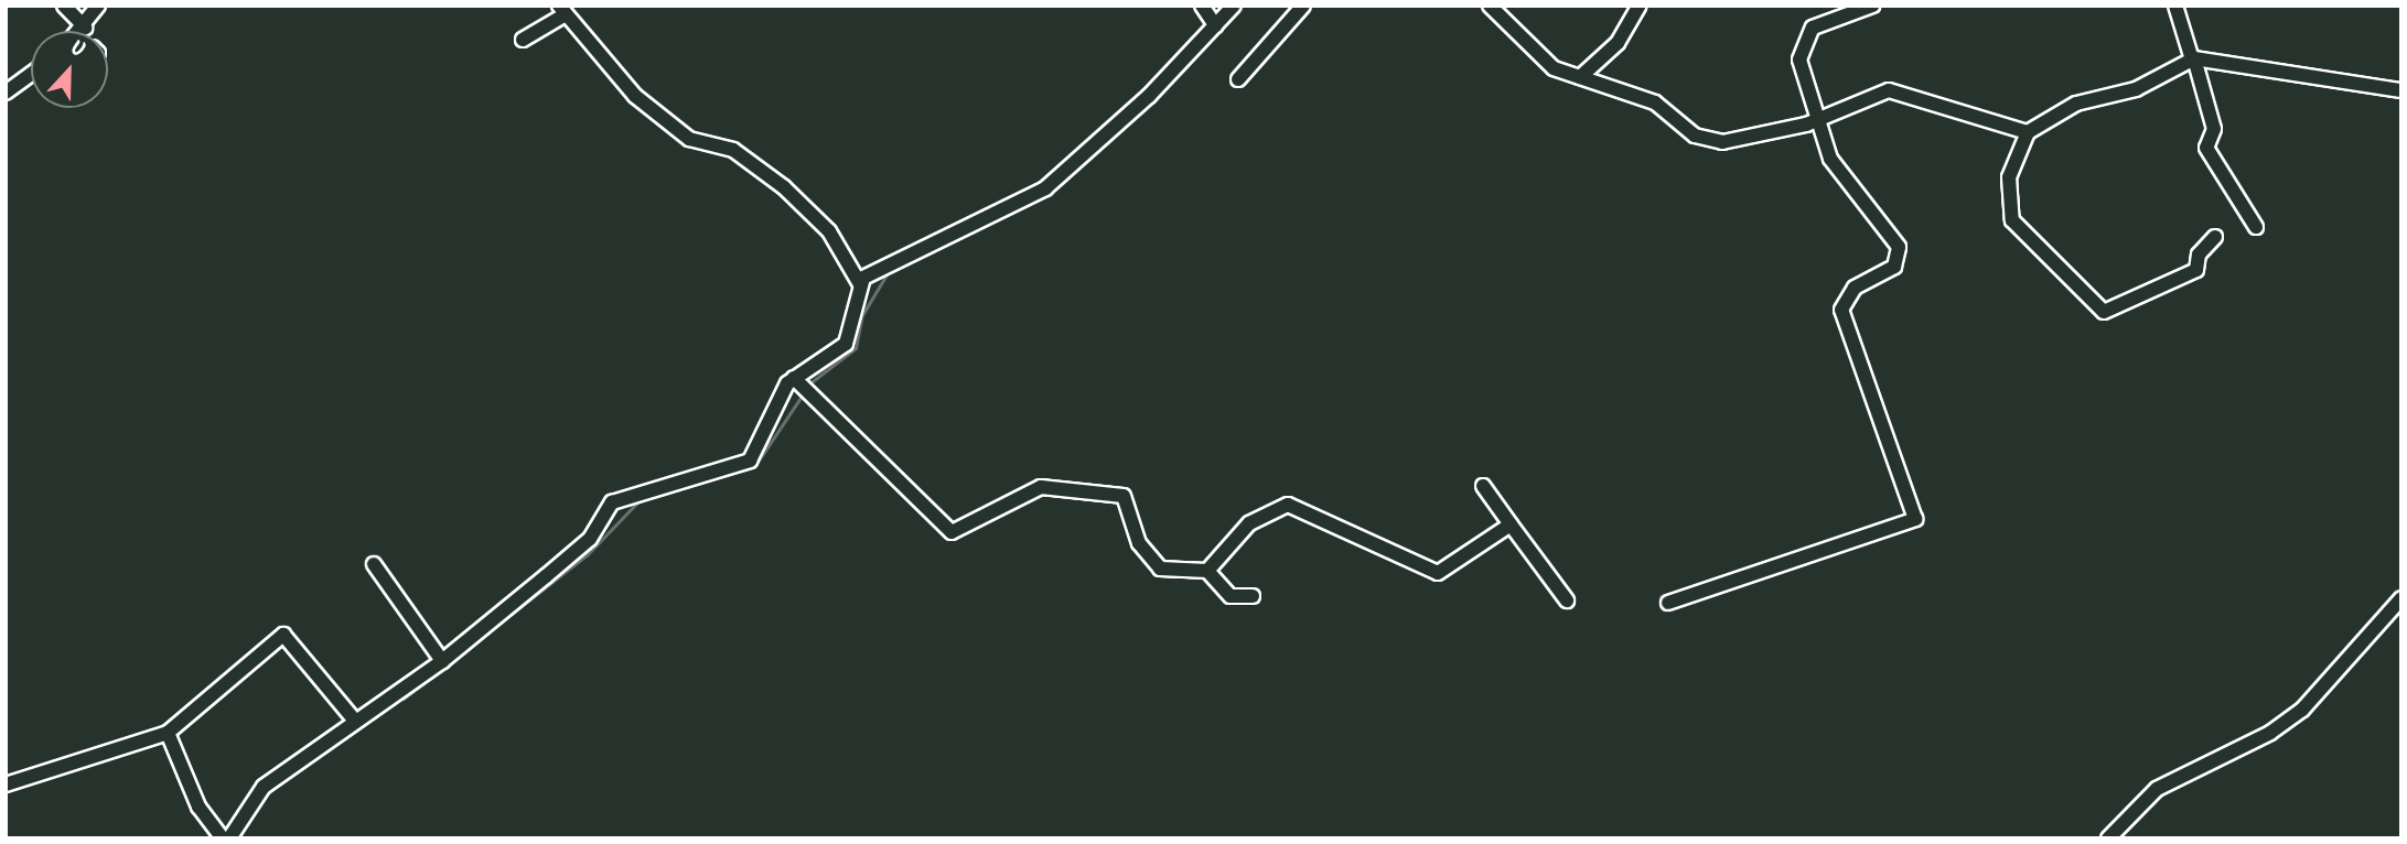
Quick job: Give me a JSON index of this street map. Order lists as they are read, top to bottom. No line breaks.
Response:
{"north":"top"}
